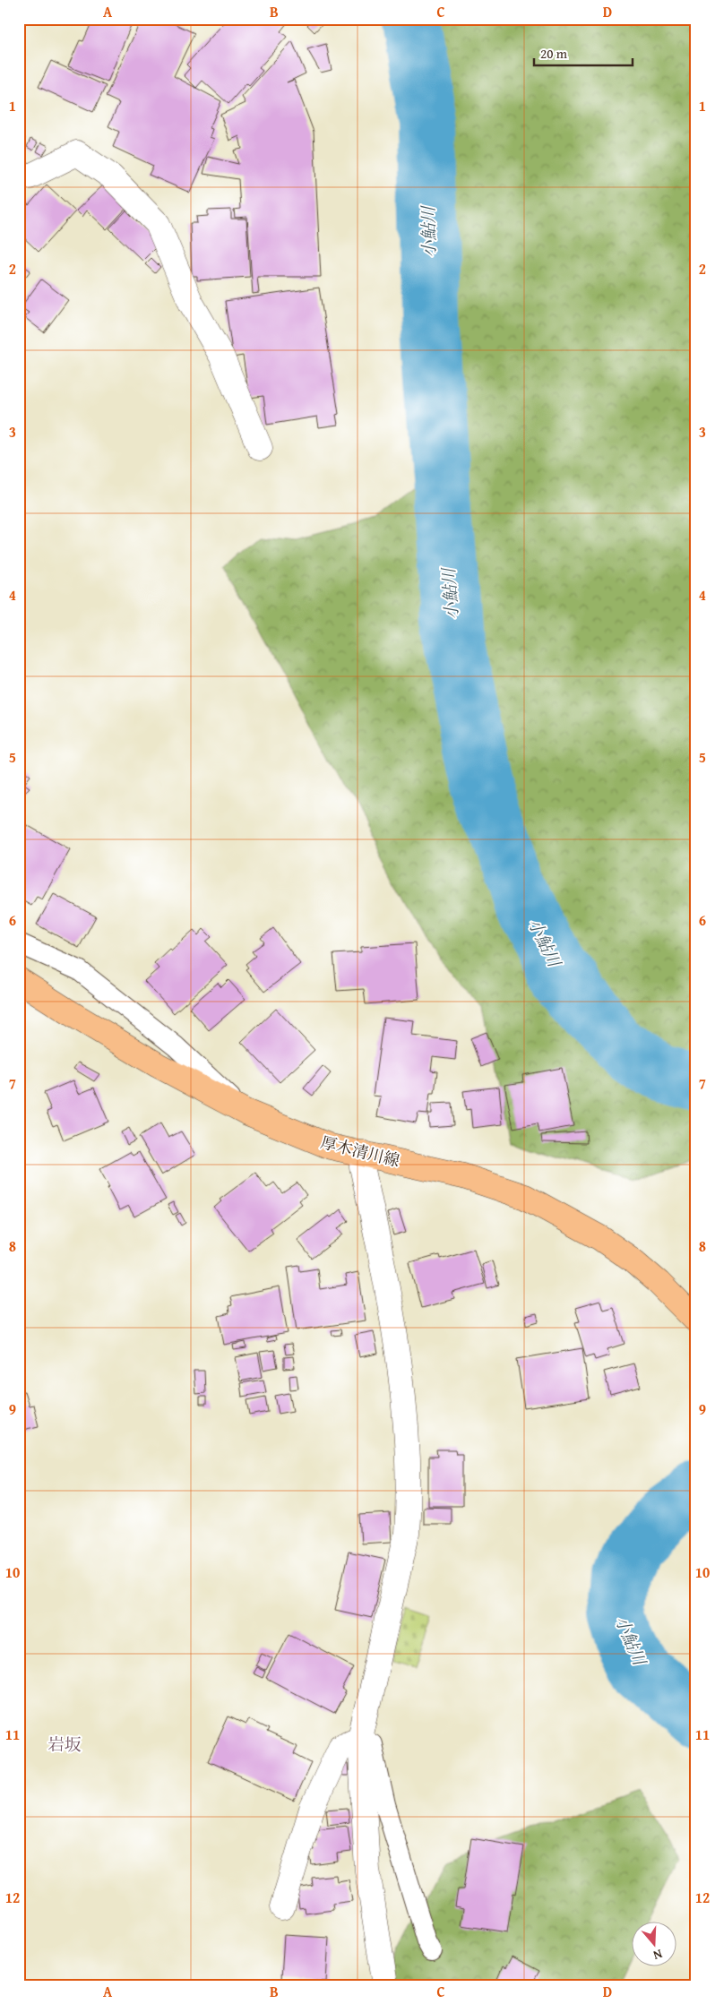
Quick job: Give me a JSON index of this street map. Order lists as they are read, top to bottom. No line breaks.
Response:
{"streets":{"main road":["厚木清川線"]},"districts":["岩坂"],"water":["小鮎川"],"scale_bar":"20 m","north":"bottom","grid":{"columns":["A","B","C","D"],"rows":["1","2","3","4","5","6","7","8","9","10","11","12"]}}
